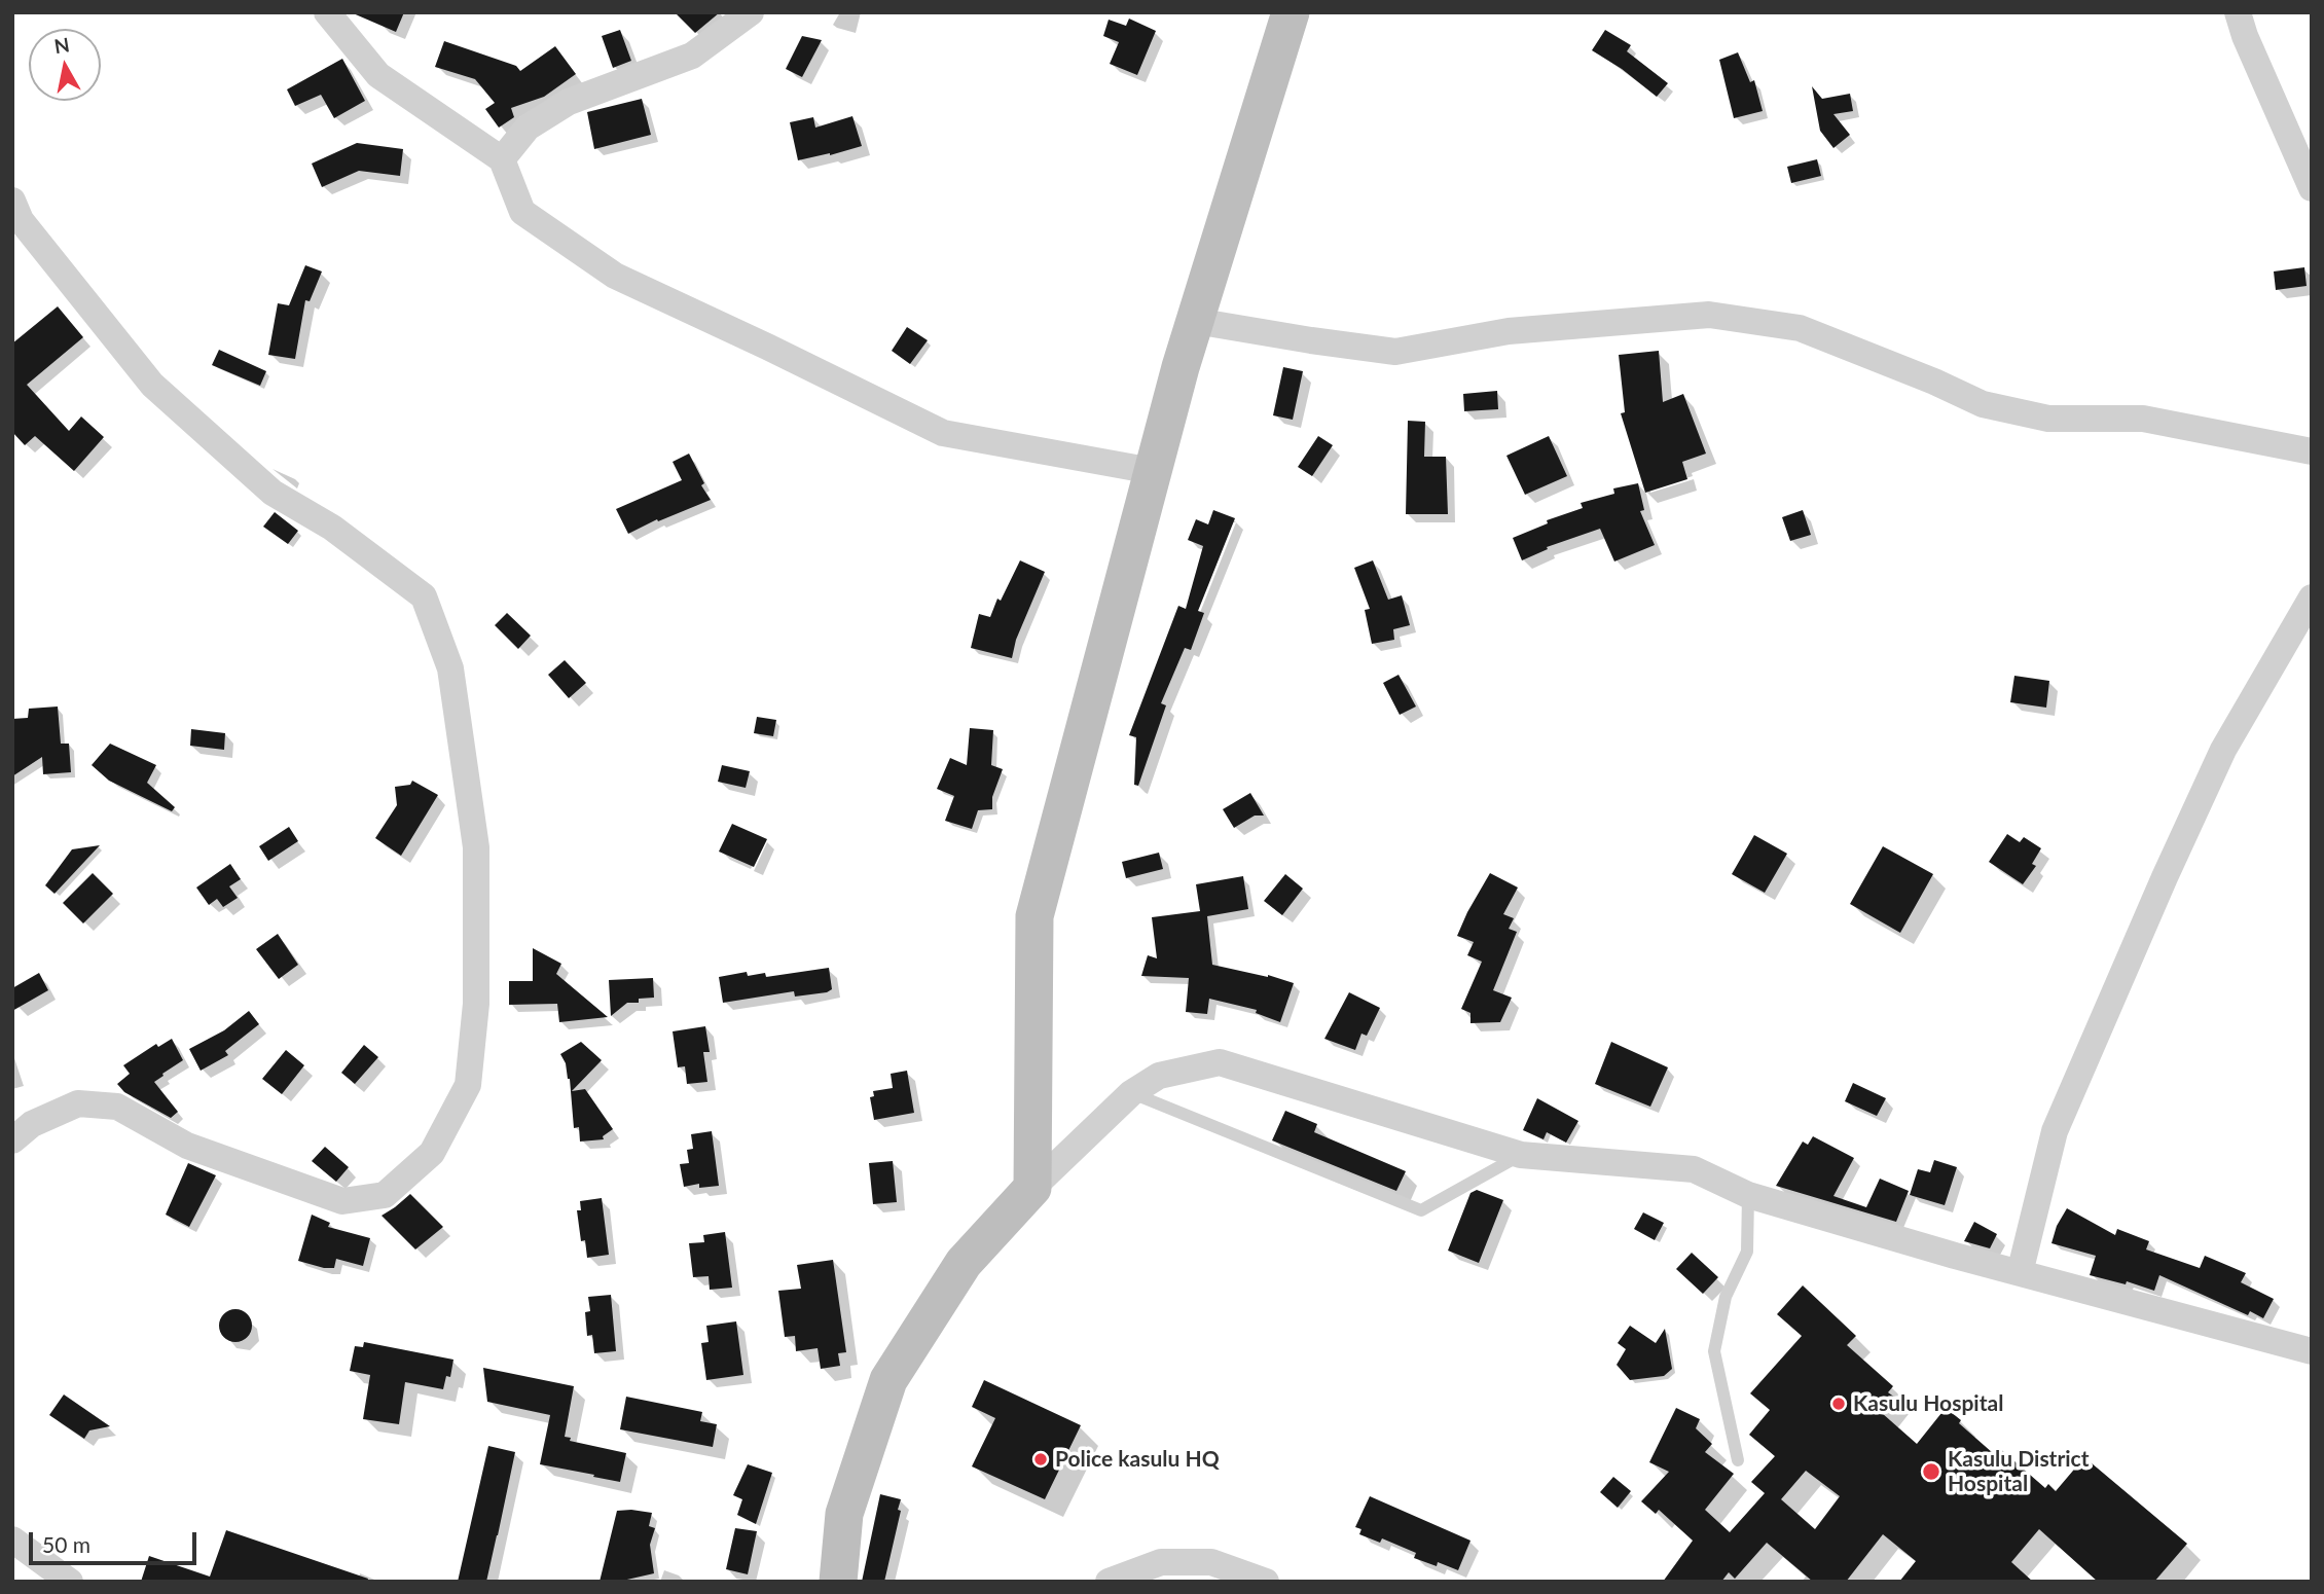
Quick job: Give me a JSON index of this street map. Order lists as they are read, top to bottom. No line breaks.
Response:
{"places":["Kasulu Hospital","Police kasulu HQ","Kasulu District Hospital"],"scale_bar":"50 m","north":"top"}
